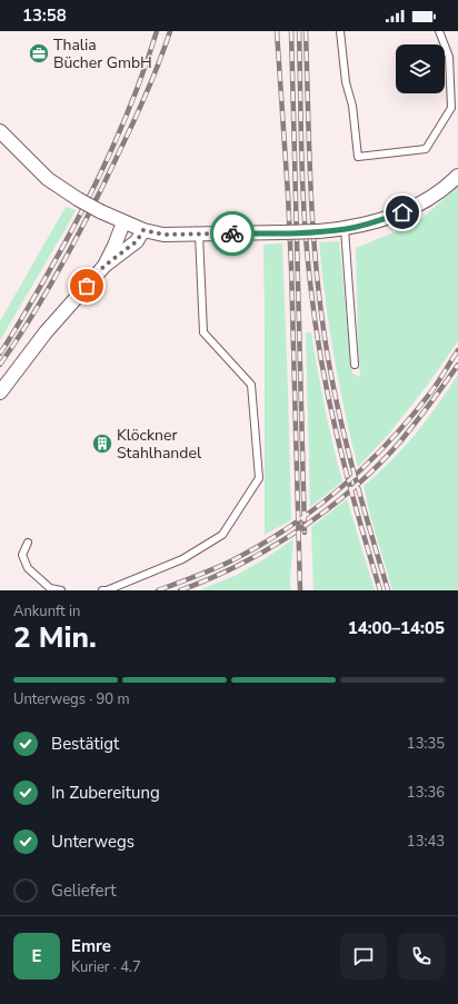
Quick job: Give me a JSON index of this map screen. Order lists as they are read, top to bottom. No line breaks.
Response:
{"places":{"office":["Thalia Bücher GmbH"],"building":["Klöckner Stahlhandel"]},"page":{"status":"13:58","heading":["2 Min.","Ankunft in","14:00–14:05"],"panel":["Emre","Kurier · 4.7"],"bar":"Unterwegs · 90 m","list":[["Bestätigt","13:35"],["In Zubereitung","13:36"],["Unterwegs","13:43"],"Geliefert"],"round":"E"}}
